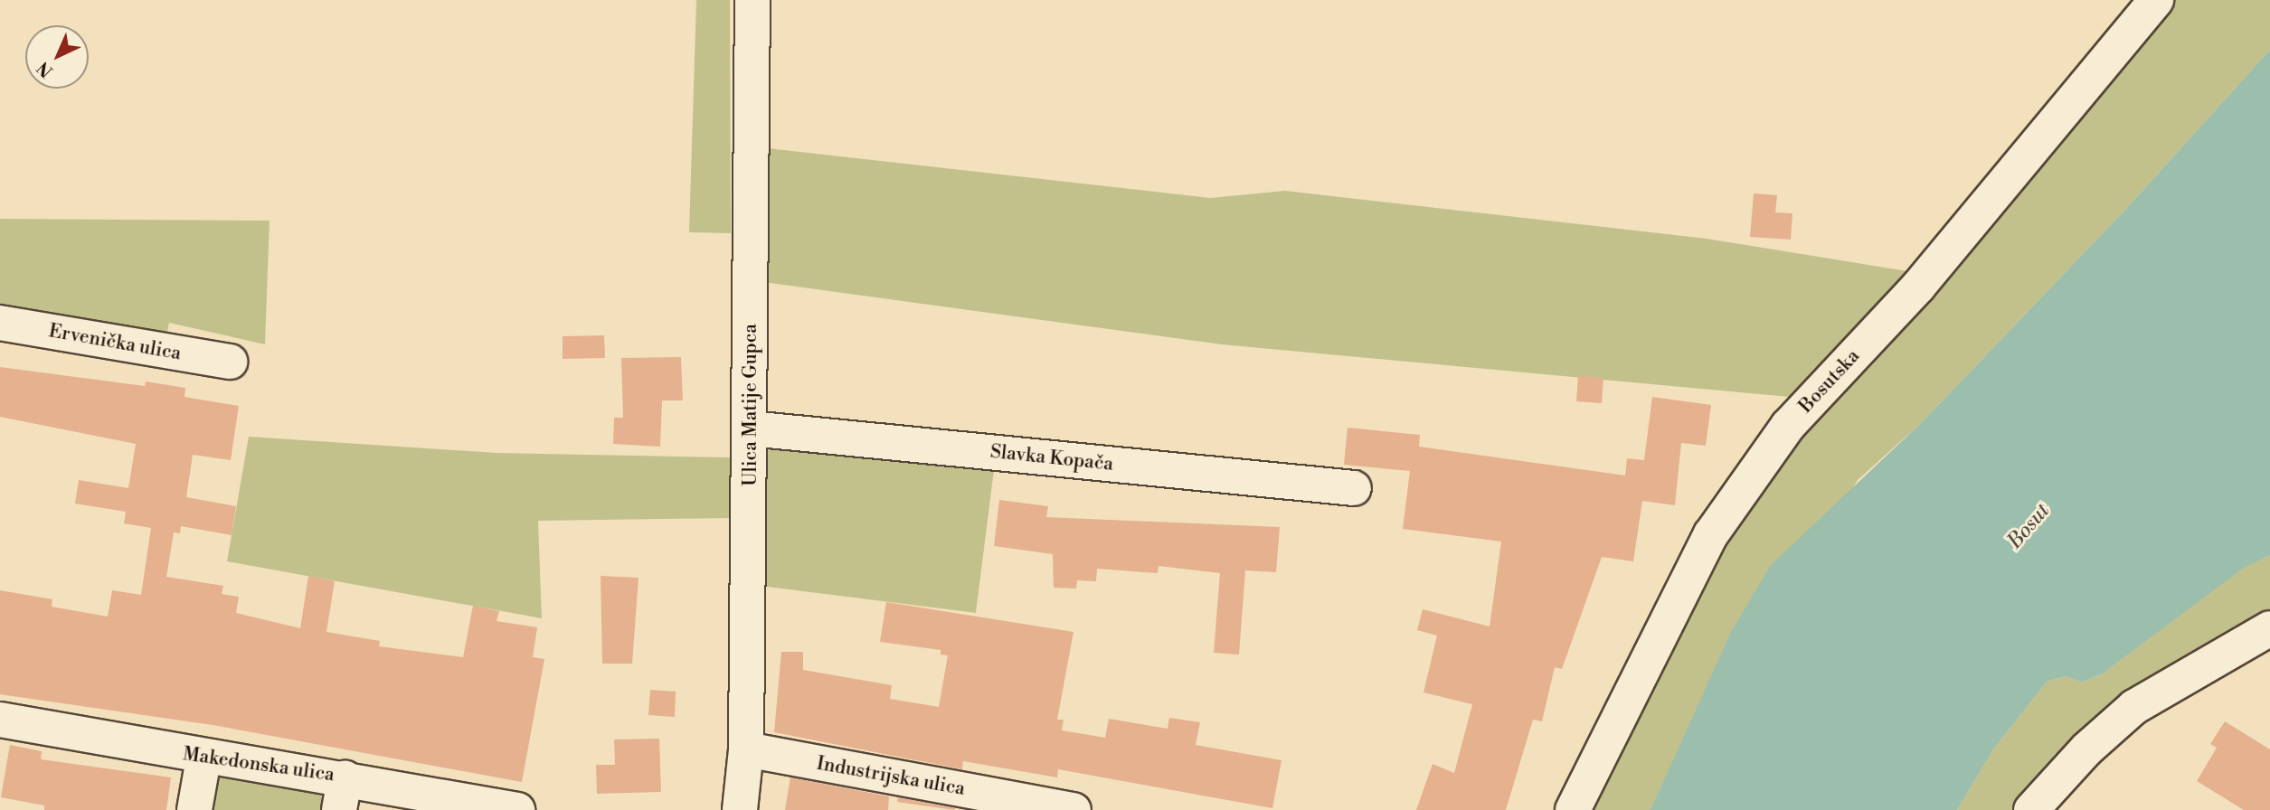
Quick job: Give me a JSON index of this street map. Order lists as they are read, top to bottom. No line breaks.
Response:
{"streets":{"street":["Ervenička ulica","Bosutska","Ulica Matije Gupca","Slavka Kopača","Makedonska ulica","Industrijska ulica"]},"crossings":[["Ulica Matije Gupca","Slavka Kopača"],["Ulica Matije Gupca","Industrijska ulica"]],"water":["Bosut"],"north":"bottom left"}
